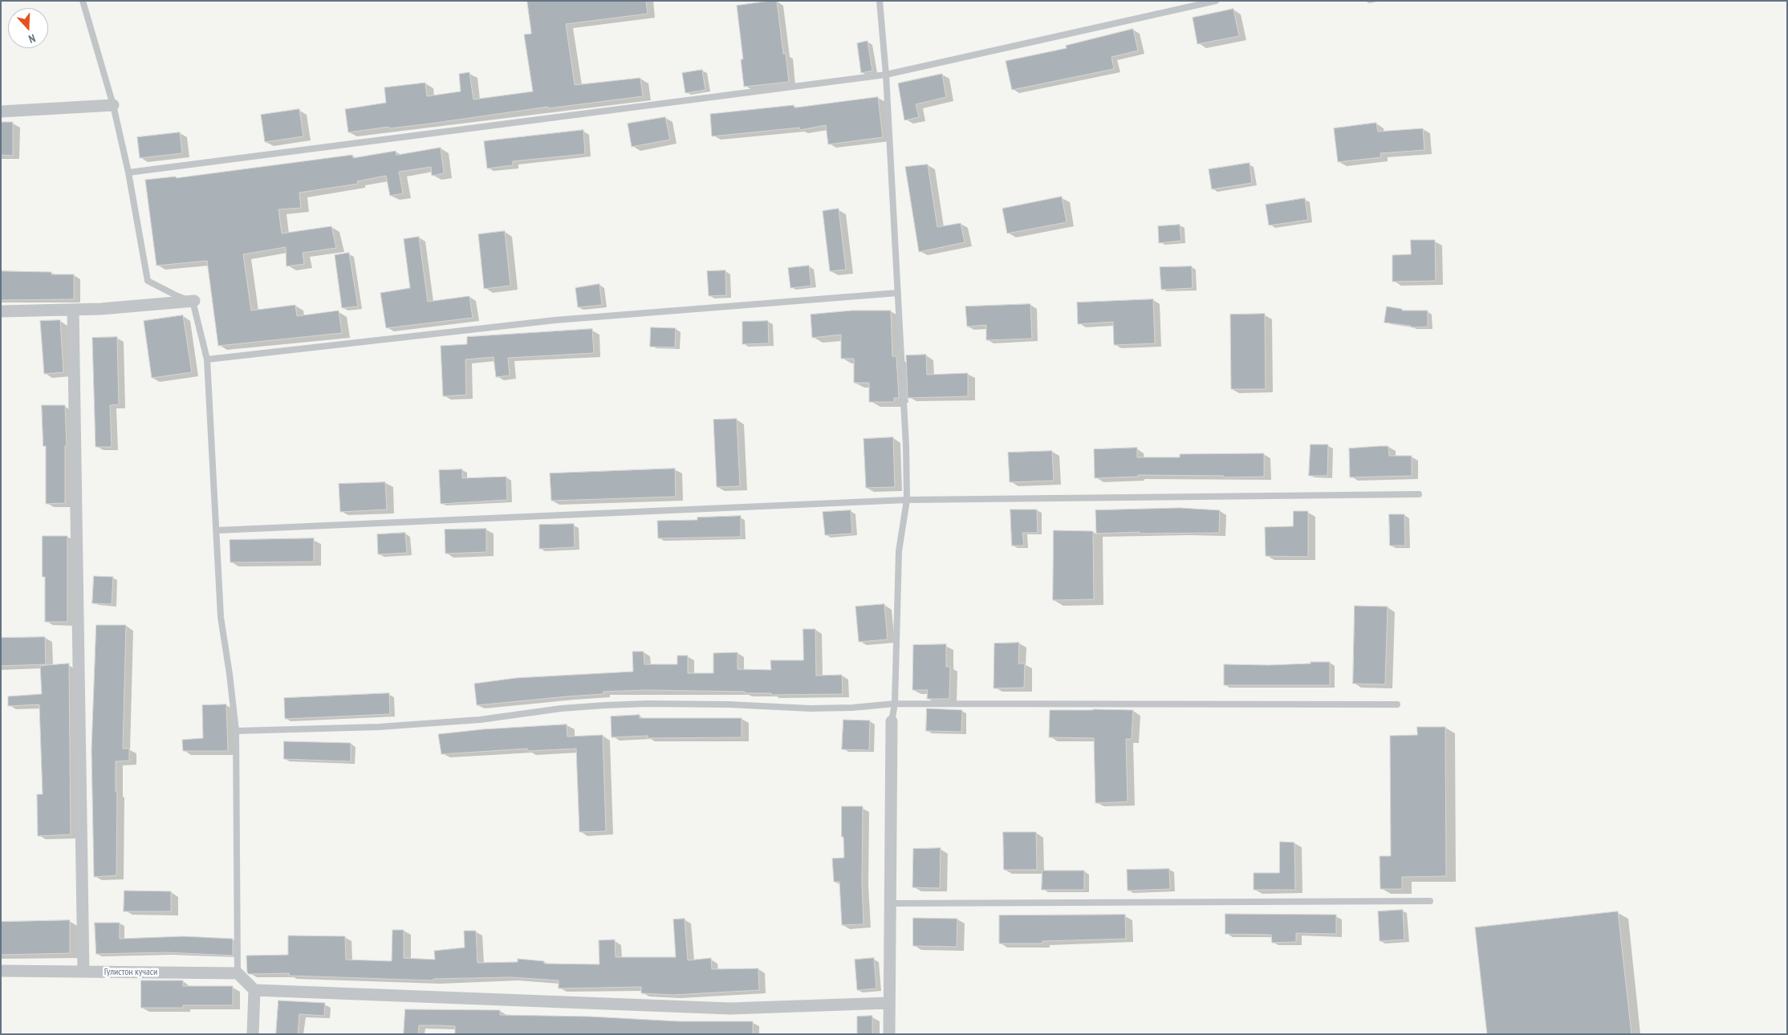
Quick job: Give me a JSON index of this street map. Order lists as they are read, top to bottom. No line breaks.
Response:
{"streets":{"street":["Гулистон кучаси"]},"north":"bottom"}
